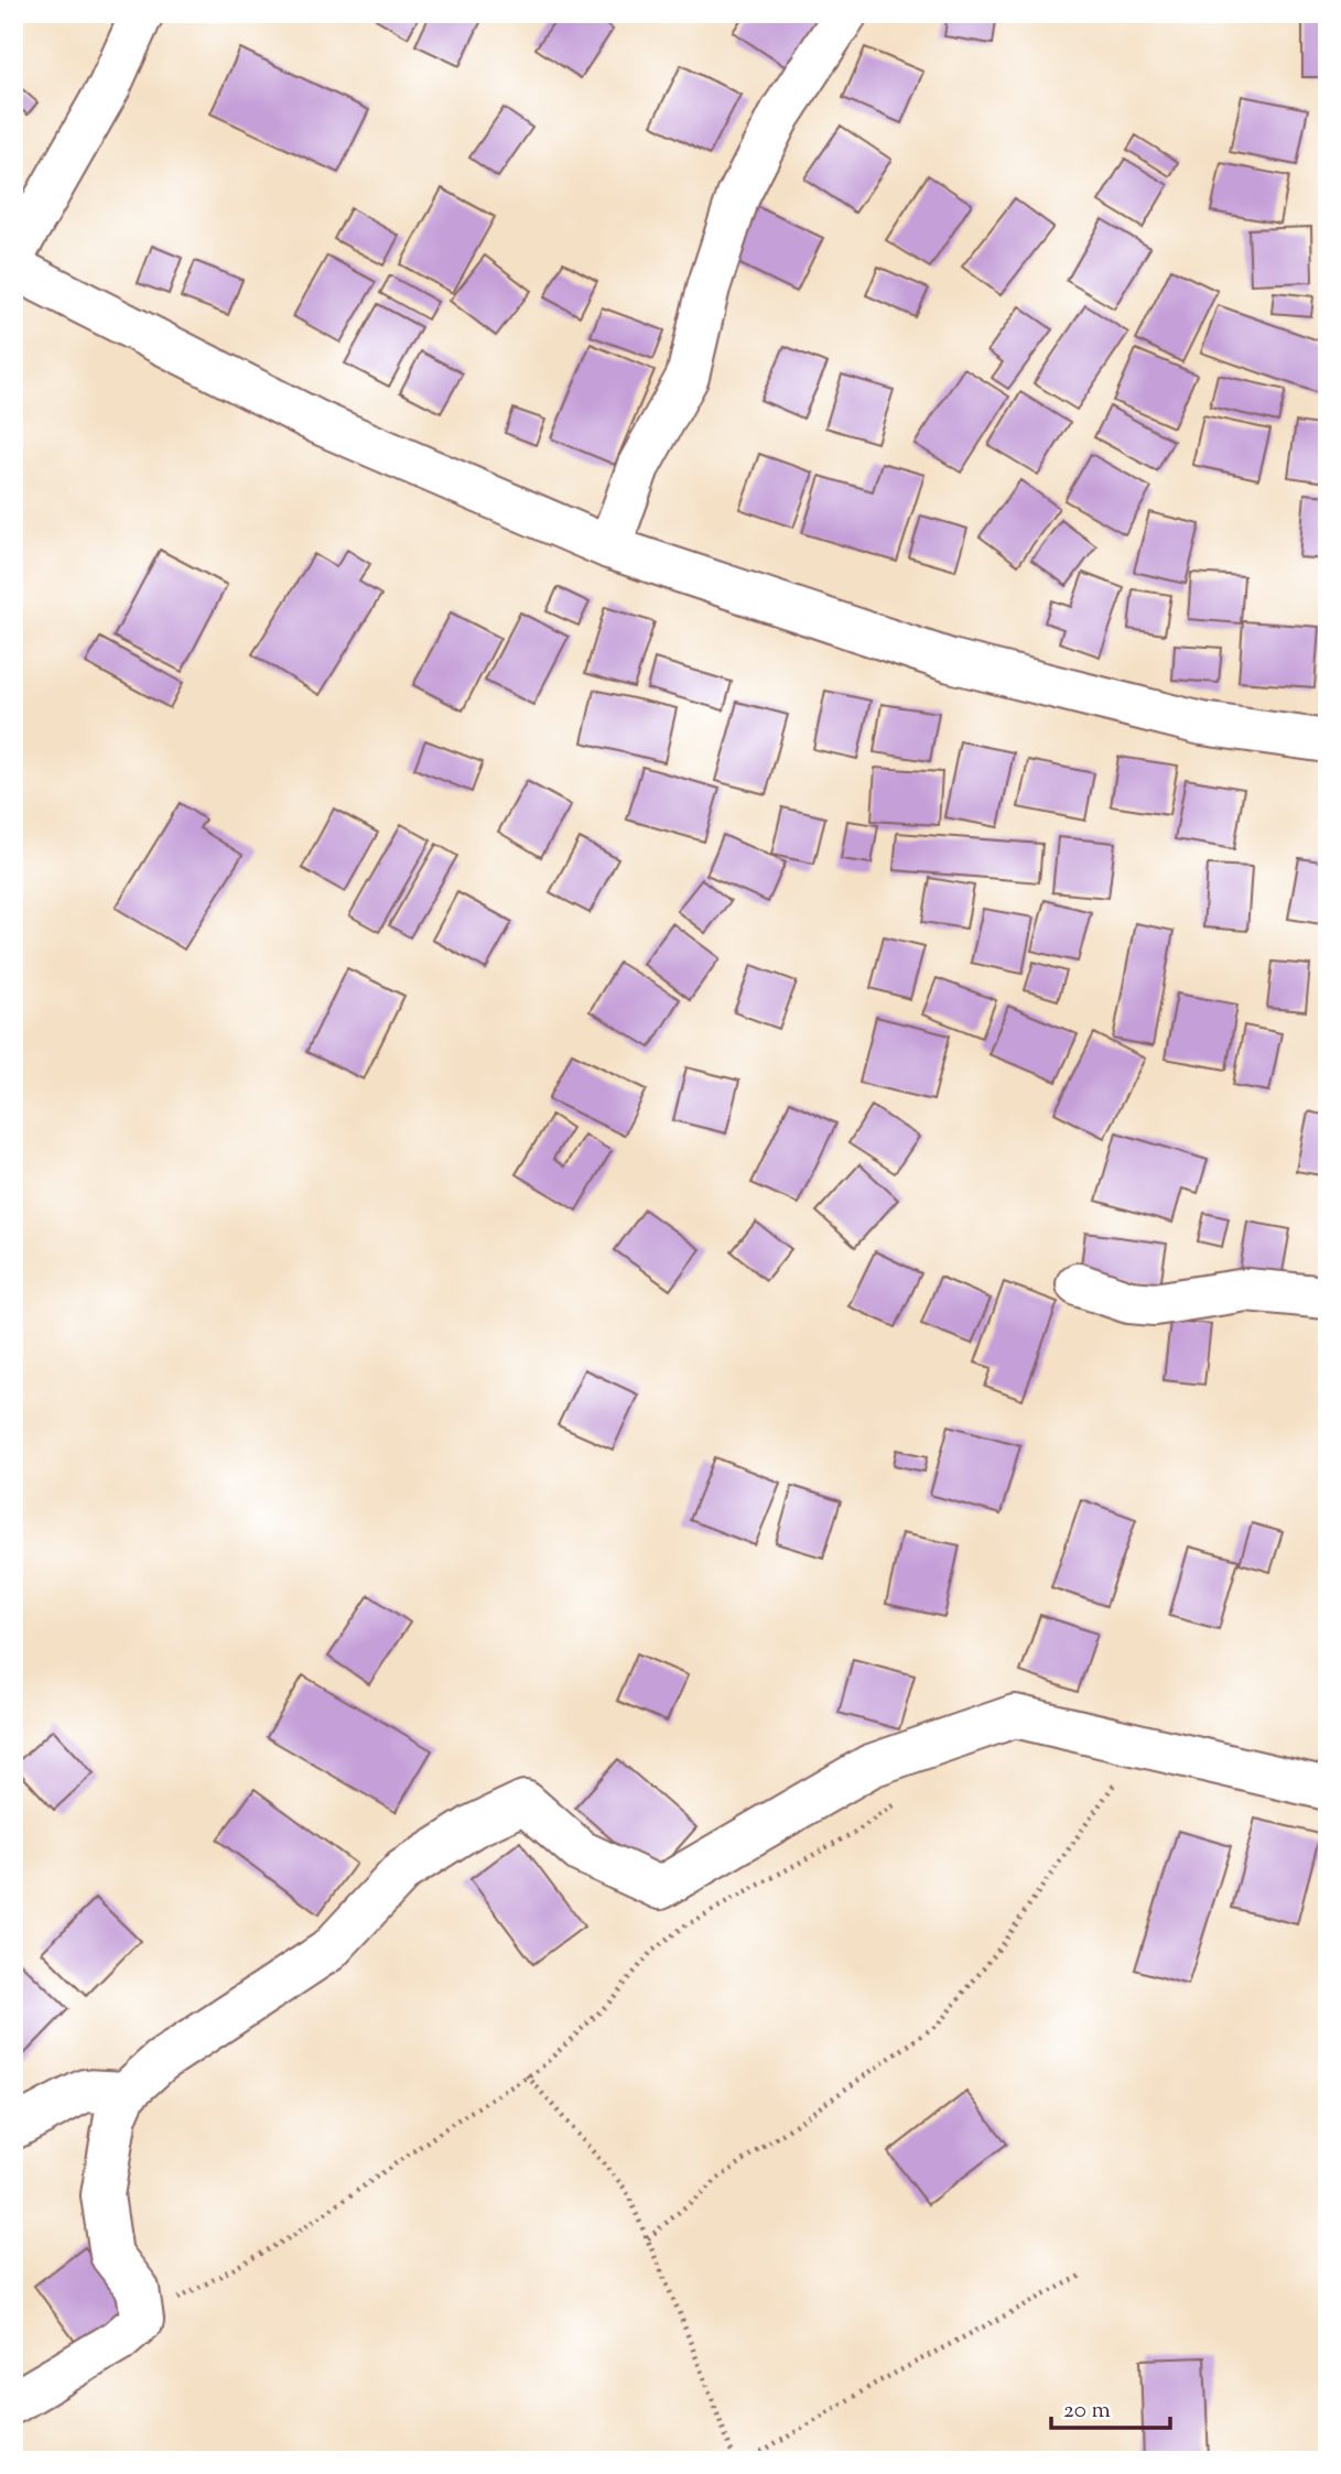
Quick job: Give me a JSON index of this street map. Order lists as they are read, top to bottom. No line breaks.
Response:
{"scale_bar":"20 m"}
